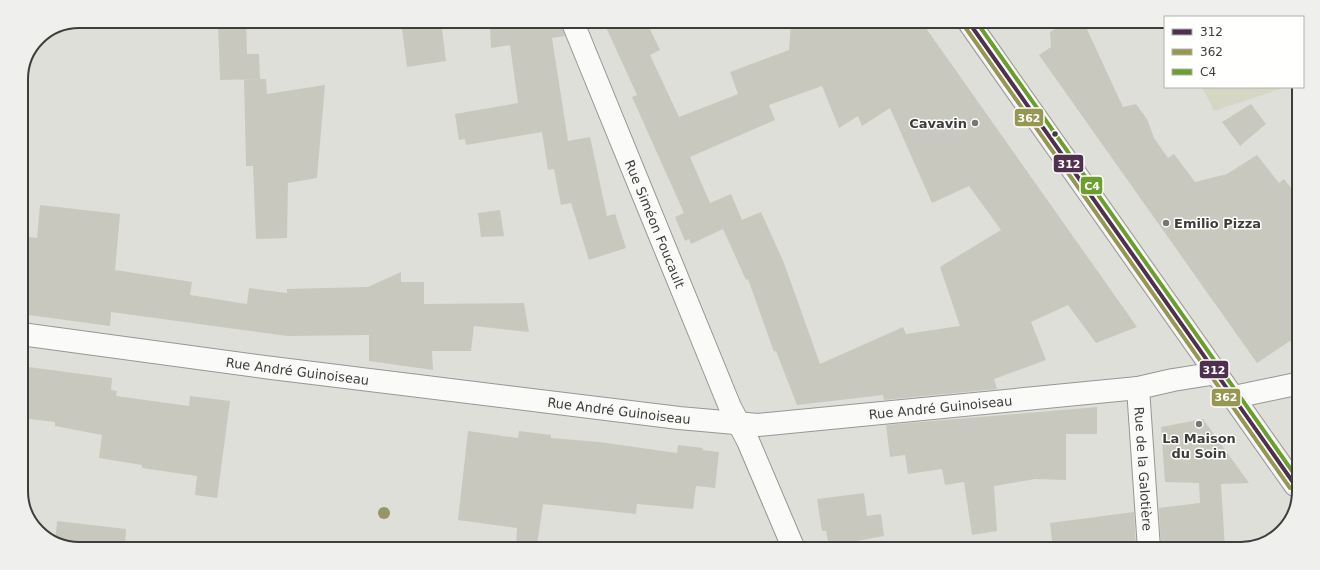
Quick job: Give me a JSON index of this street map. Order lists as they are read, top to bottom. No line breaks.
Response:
{"streets":{"street":["Rue Siméon Foucault","Rue André Guinoiseau","Rue de la Galotière"]},"crossings":[["Rue Siméon Foucault","Rue André Guinoiseau"],["Rue André Guinoiseau","Rue de la Galotière"]],"places":["Cavavin","Emilio Pizza","La Maison du Soin"],"lines":["transit line 312","transit line 362","transit line C4"],"legend":["312","362","C4"]}
